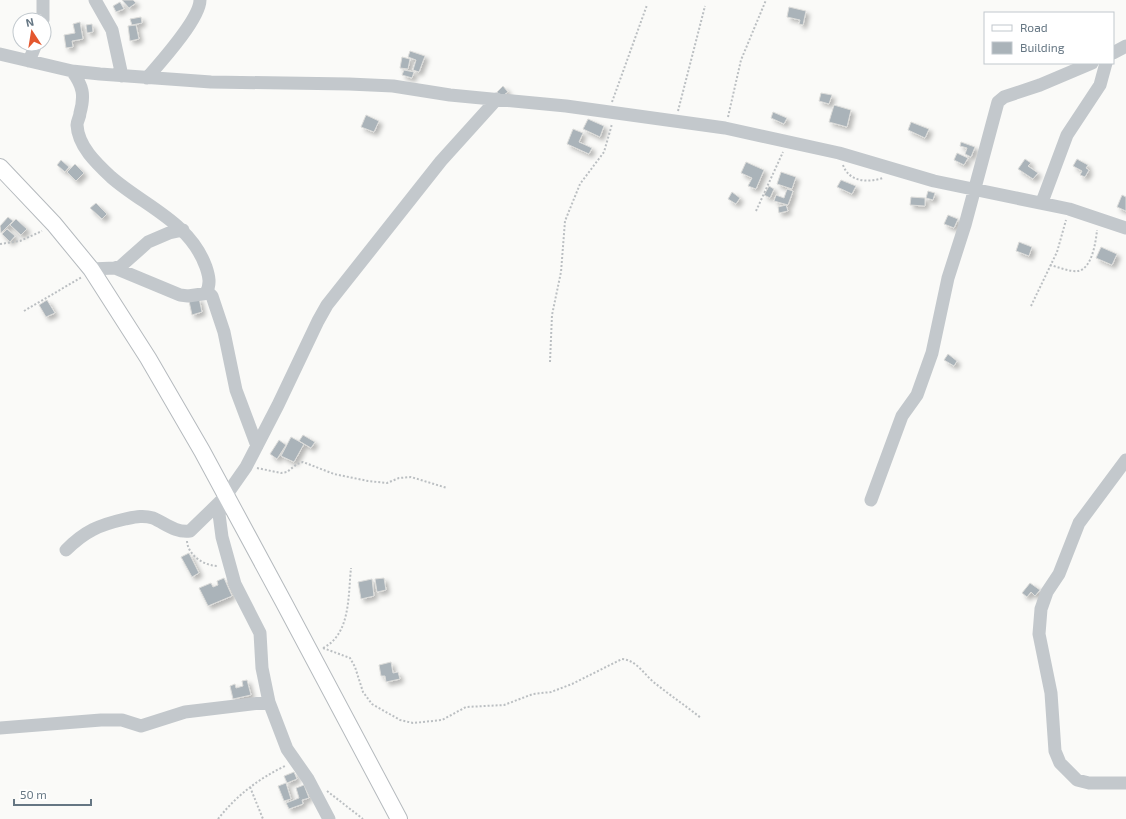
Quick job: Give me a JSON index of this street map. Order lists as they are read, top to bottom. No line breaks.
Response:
{"legend":["Road","Building"],"scale_bar":"50 m","north":"top"}
